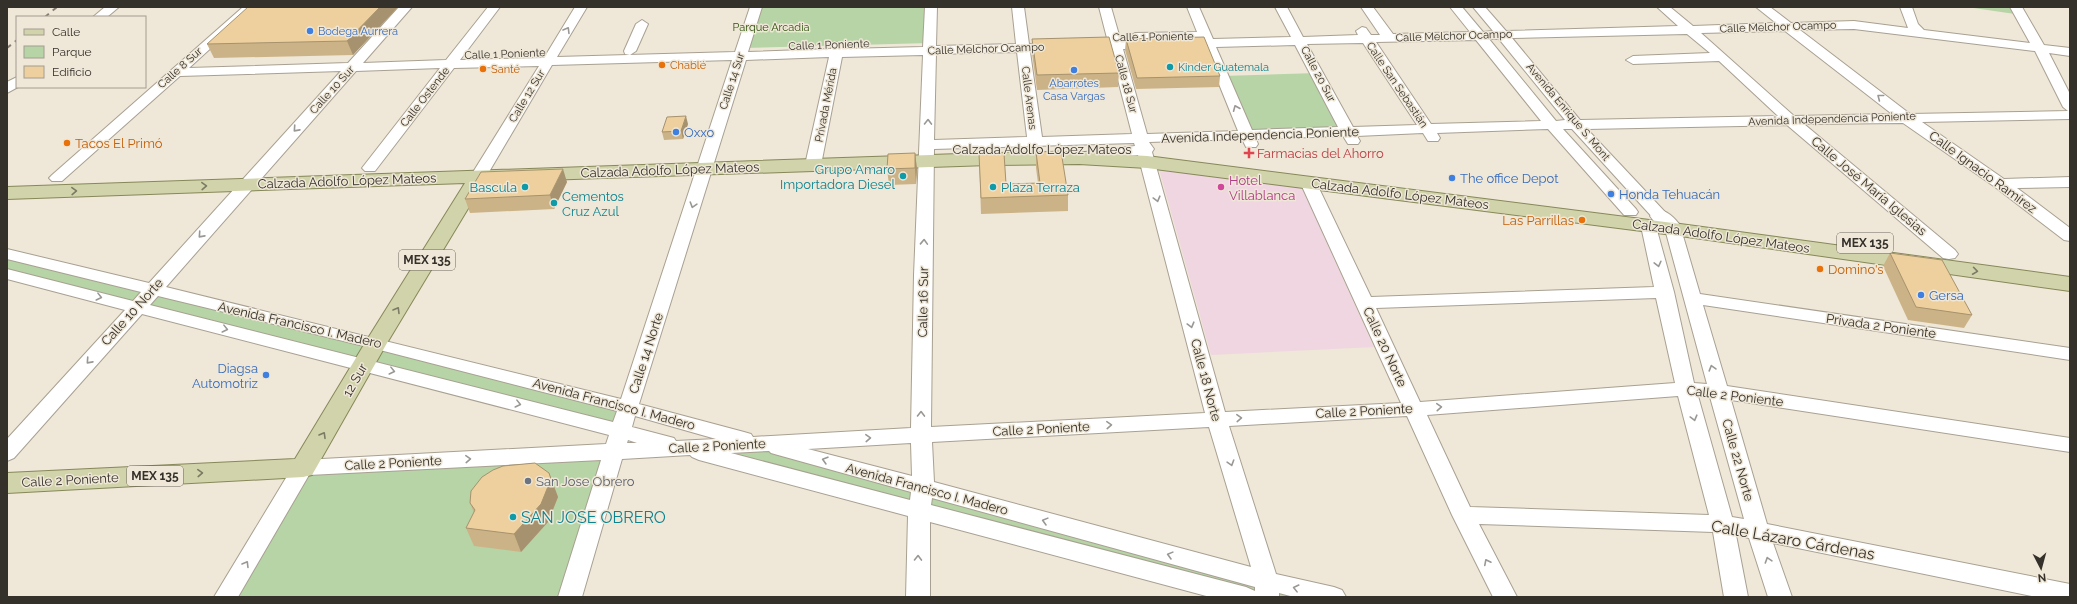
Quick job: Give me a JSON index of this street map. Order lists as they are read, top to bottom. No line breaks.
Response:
{"streets":{"main road":["Calzada Adolfo López Mateos","MEX 135","12 Sur","Calle 2 Poniente"],"street":["Calle Melchor Ocampo","Calle 1 Poniente","Calle 8 Sur","Calle 20 Sur","Calle 14 Sur","Calle 18 Sur","Calle San Sebastián","Calle 10 Sur","Calle 12 Sur","Calle Ostende","Calle Arenas","Privada Mérida","Avenida Enrique S. Mont","Avenida Independencia Poniente","Calle Ignacio Ramírez","Calle José María Iglesias","Calle 16 Sur","Calle 10 Norte","Avenida Francisco I. Madero","Privada 2 Poniente","Calle 20 Norte","Calle 14 Norte","Calle 18 Norte","Calle 22 Norte","Calle Lázaro Cárdenas"]},"crossings":[["Calle Melchor Ocampo","Calle 1 Poniente"],["Calle Melchor Ocampo","Avenida Enrique S. Mont"],["Calle Melchor Ocampo","Calle Ignacio Ramírez"],["Calle Melchor Ocampo","Calle José María Iglesias"],["Calle 1 Poniente","Calle 8 Sur"],["Calle 1 Poniente","Calle 20 Sur"],["Calle 1 Poniente","Calle 14 Sur"],["Calle 1 Poniente","Calle 18 Sur"],["Calle 1 Poniente","Calle San Sebastián"],["Calle 1 Poniente","Calle 10 Sur"],["Calle 1 Poniente","Calle 12 Sur"],["Calle 1 Poniente","Calle Ostende"],["Calle 1 Poniente","Calle Arenas"],["Calle 1 Poniente","Privada Mérida"],["Calle 1 Poniente","Avenida Enrique S. Mont"],["Calle 1 Poniente","Calle 16 Sur"],["Calle 8 Sur","Calzada Adolfo López Mateos"],["Calle 20 Sur","Avenida Independencia Poniente"],["Calle 14 Sur","Calzada Adolfo López Mateos"],["Calle 14 Sur","Calle 14 Norte"],["Calle 18 Sur","Avenida Independencia Poniente"],["Calle 18 Sur","Calzada Adolfo López Mateos"],["Calle 18 Sur","Calle 18 Norte"],["Calle San Sebastián","Avenida Independencia Poniente"],["Calle 10 Sur","Calzada Adolfo López Mateos"],["Calle 10 Sur","Calle 10 Norte"],["Calle 12 Sur","Calzada Adolfo López Mateos"],["Calle 12 Sur","12 Sur"],["Calle Ostende","Calzada Adolfo López Mateos"],["Calle Arenas","Avenida Independencia Poniente"],["Privada Mérida","Calzada Adolfo López Mateos"],["Avenida Enrique S. Mont","Avenida Independencia Poniente"],["Avenida Enrique S. Mont","Calzada Adolfo López Mateos"],["Avenida Enrique S. Mont","Calle 22 Norte"],["Avenida Independencia Poniente","Calzada Adolfo López Mateos"],["Avenida Independencia Poniente","Calle Ignacio Ramírez"],["Avenida Independencia Poniente","Calle José María Iglesias"],["Avenida Independencia Poniente","Calle 16 Sur"],["Avenida Independencia Poniente","Calle 18 Norte"],["Calzada Adolfo López Mateos","Calle José María Iglesias"],["Calzada Adolfo López Mateos","Calle 16 Sur"],["Calzada Adolfo López Mateos","Calle 10 Norte"],["Calzada Adolfo López Mateos","Calle 20 Norte"],["Calzada Adolfo López Mateos","Calle 14 Norte"],["Calzada Adolfo López Mateos","12 Sur"],["Calzada Adolfo López Mateos","Calle 18 Norte"],["Calzada Adolfo López Mateos","Calle 22 Norte"],["Calle 16 Sur","Avenida Francisco I. Madero"],["Calle 16 Sur","Calle 2 Poniente"],["Calle 10 Norte","Avenida Francisco I. Madero"],["Avenida Francisco I. Madero","Calle 14 Norte"],["Avenida Francisco I. Madero","12 Sur"],["Avenida Francisco I. Madero","Calle 18 Norte"],["Avenida Francisco I. Madero","Calle 2 Poniente"],["Privada 2 Poniente","Calle 22 Norte"],["Calle 20 Norte","Calle 2 Poniente"],["Calle 20 Norte","Calle Lázaro Cárdenas"],["Calle 14 Norte","Calle 2 Poniente"],["12 Sur","Calle 2 Poniente"],["Calle 18 Norte","Calle 2 Poniente"],["Calle 2 Poniente","Calle 22 Norte"],["Calle 22 Norte","Calle Lázaro Cárdenas"]],"one_way":["Calle 10 Sur","Calle Ignacio Ramírez","Calle 16 Sur","Calle 10 Norte","Calle 14 Norte","12 Sur","Calle 18 Norte","Calle 2 Poniente"],"parks":["Parque Arcadia"],"places":{"other":["Bodega Aurrera","Chablé","Kinder Guatemala","Santé","Abarrotes Casa Vargas","Oxxo","Tacos El Primó","Grupo Amaro Importadora Diesel","The office Depot","Bascula","Plaza Terraza","Hotel Villablanca","Honda Tehuacán","Cementos Cruz Azul","Las Parrillas","Domino's","Gersa","Diagsa Automotriz","San Jose Obrero","SAN JOSE OBRERO"],"health":["Farmacias del Ahorro"]},"legend":["Calle","Parque","Edificio"],"north":"bottom"}
